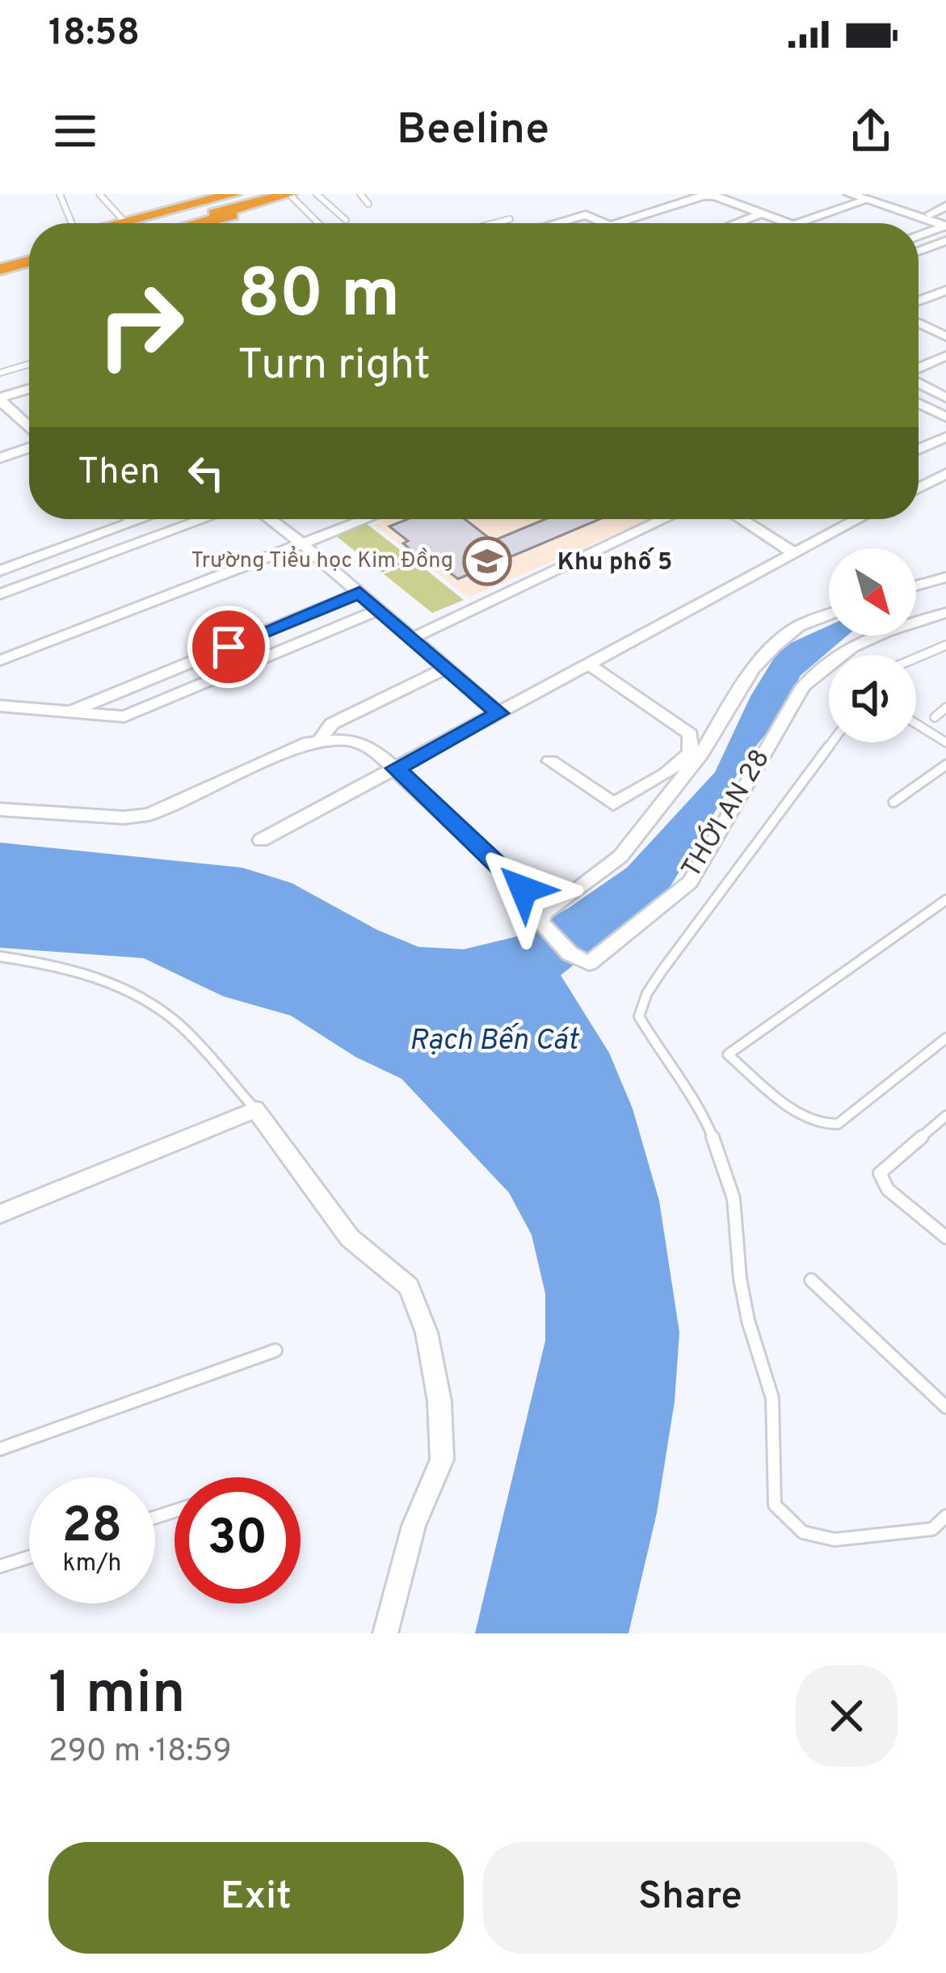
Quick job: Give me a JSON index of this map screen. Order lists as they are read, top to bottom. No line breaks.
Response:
{"streets":{"street":["THỚI AN 28"]},"districts":["Khu phố 5"],"water":["Rạch Bến Cát"],"places":{"school or university":["Trường Tiểu học Kim Đồng"]},"north":"bottom right","page":{"status":"18:58","header":"Beeline","turn":["80 m","Turn right"],"then":"Then","speed":"28 km/h","limit":"30","heading":["1 min","290 m · 18:59"],"buttons":["Exit","Share"]}}
